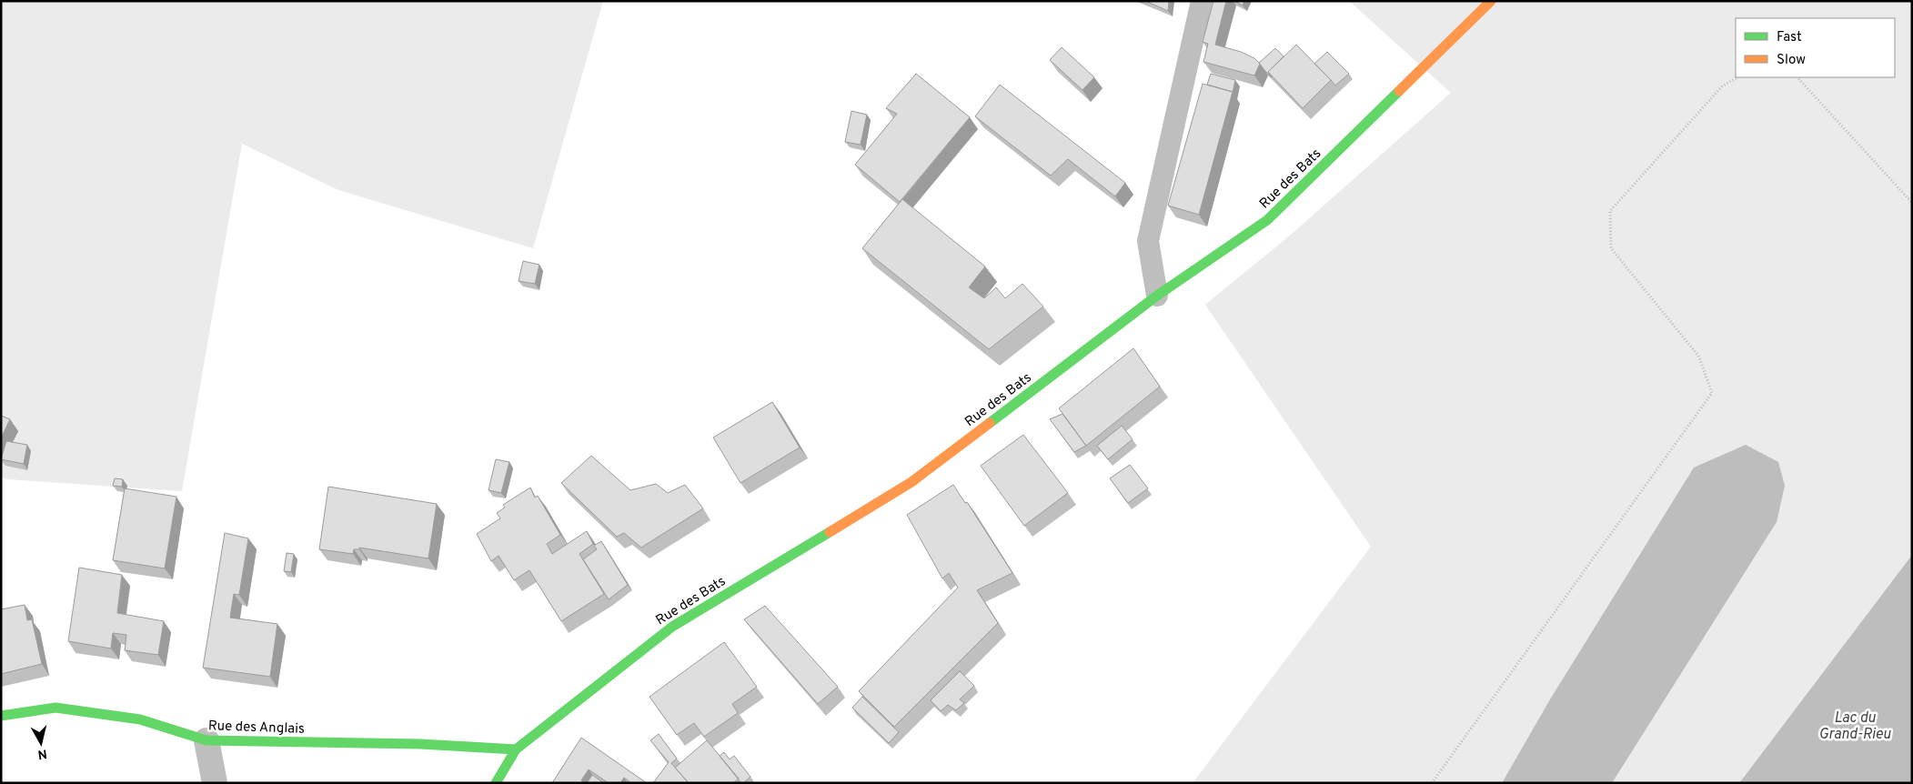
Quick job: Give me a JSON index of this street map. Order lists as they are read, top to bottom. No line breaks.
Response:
{"streets":{"street":["Rue des Bats","Rue des Anglais"]},"crossings":[["Rue des Bats","Rue des Anglais"]],"water":["Lac du Grand-Rieu"],"legend":["Fast","Slow"],"north":"bottom"}
